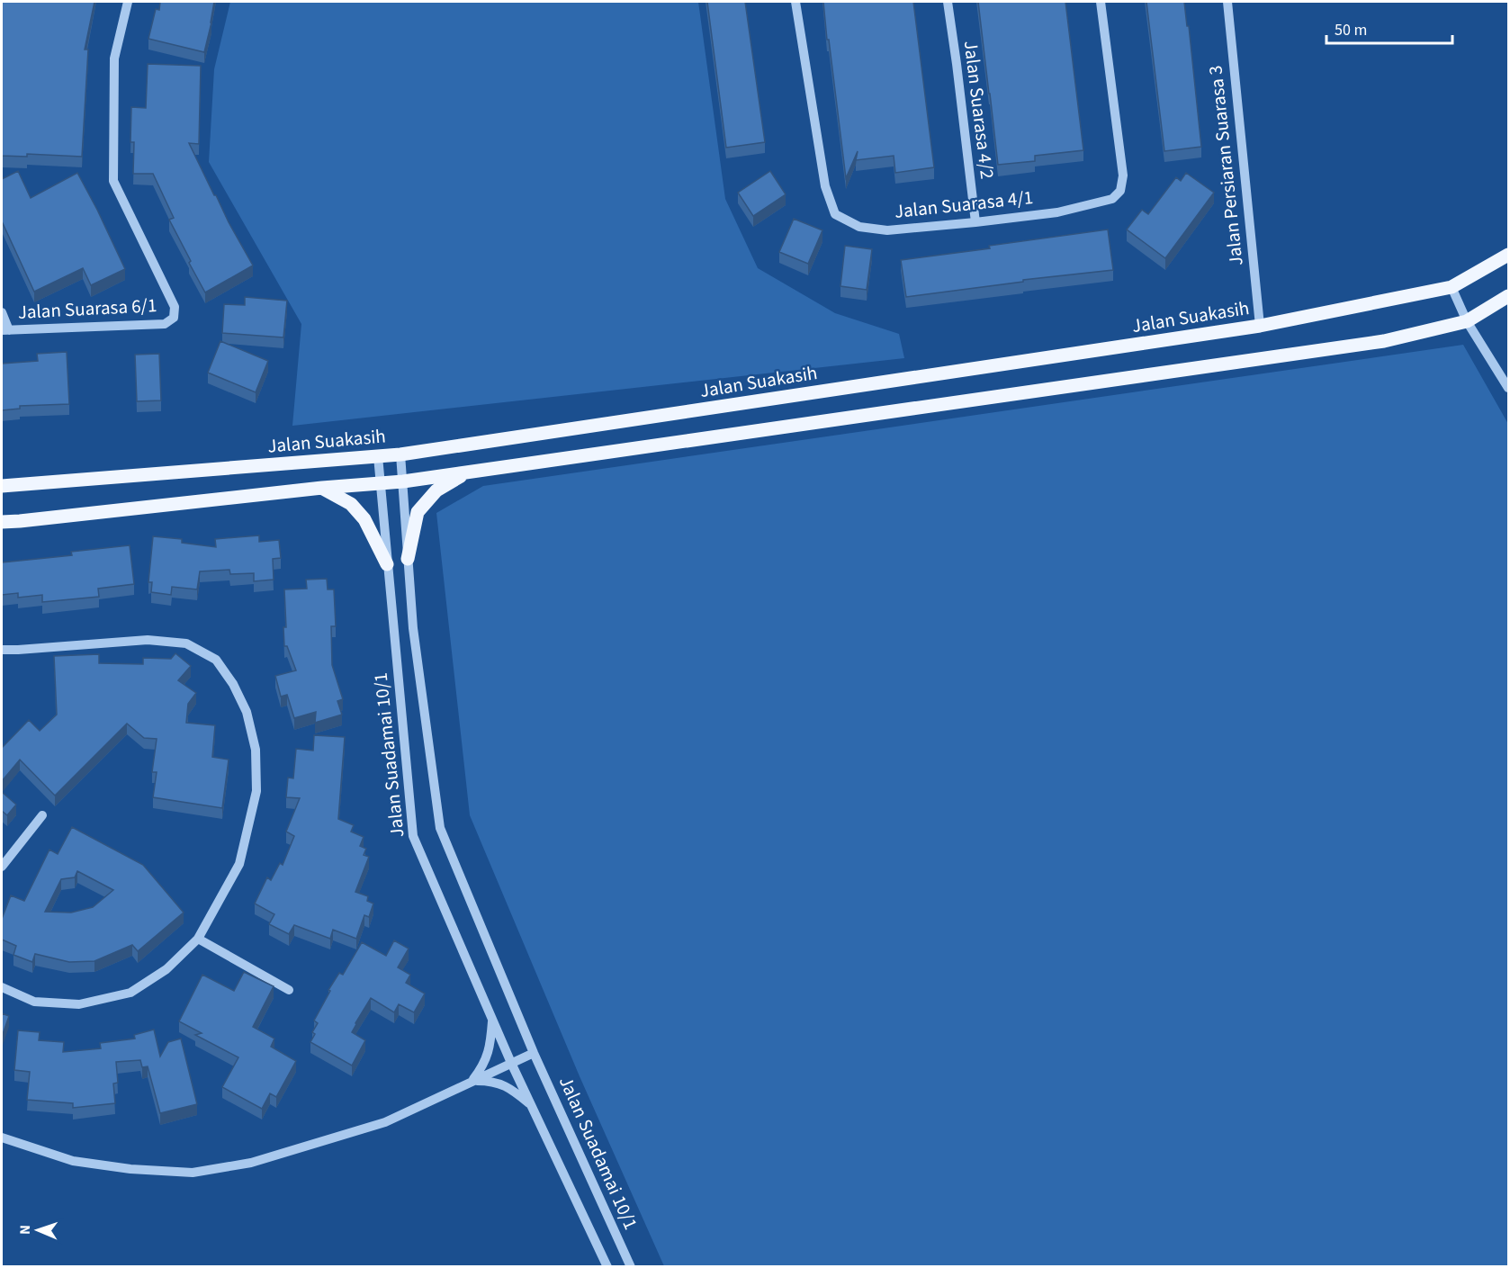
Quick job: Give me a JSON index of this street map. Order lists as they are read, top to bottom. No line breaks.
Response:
{"streets":{"main road":["Jalan Suakasih"],"street":["Jalan Suarasa 4/2","Jalan Persiaran Suarasa 3","Jalan Suarasa 4/1","Jalan Suarasa 6/1","Jalan Suadamai 10/1"]},"crossings":[["Jalan Suarasa 4/2","Jalan Suarasa 4/1"],["Jalan Persiaran Suarasa 3","Jalan Suakasih"],["Jalan Suakasih","Jalan Suadamai 10/1"]],"scale_bar":"50 m","north":"left"}
